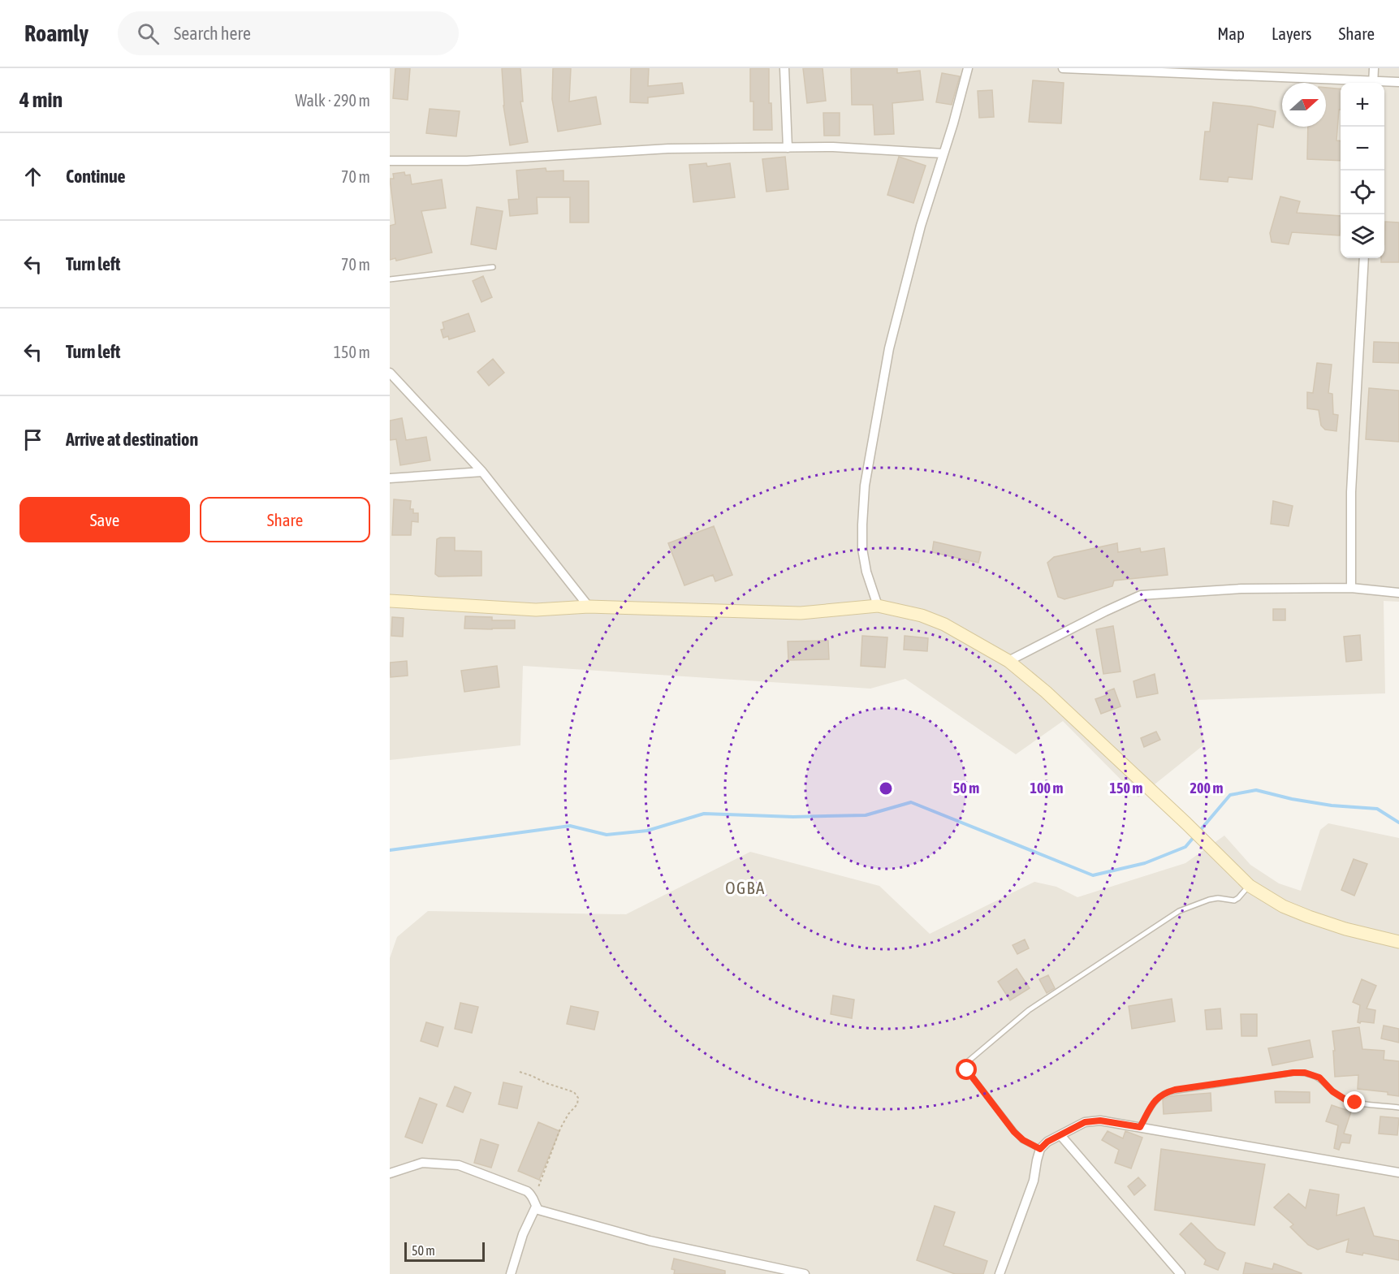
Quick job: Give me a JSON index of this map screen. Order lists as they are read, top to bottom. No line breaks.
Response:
{"districts":["OGBA"],"scale_bar":"50 m","north":"right","page":{"header":"Roamly","search":"Search here","nav":["Map","Layers","Share"],"heading":["4 min","Walk · 290 m"],"map_buttons":["+","−"],"list":[["Continue","70 m"],["Turn left","70 m"],["Turn left","150 m"],"Arrive at destination"],"buttons":["Save","Share"],"scale":"50 m"},"rings":["50 m","100 m","150 m","200 m"]}
